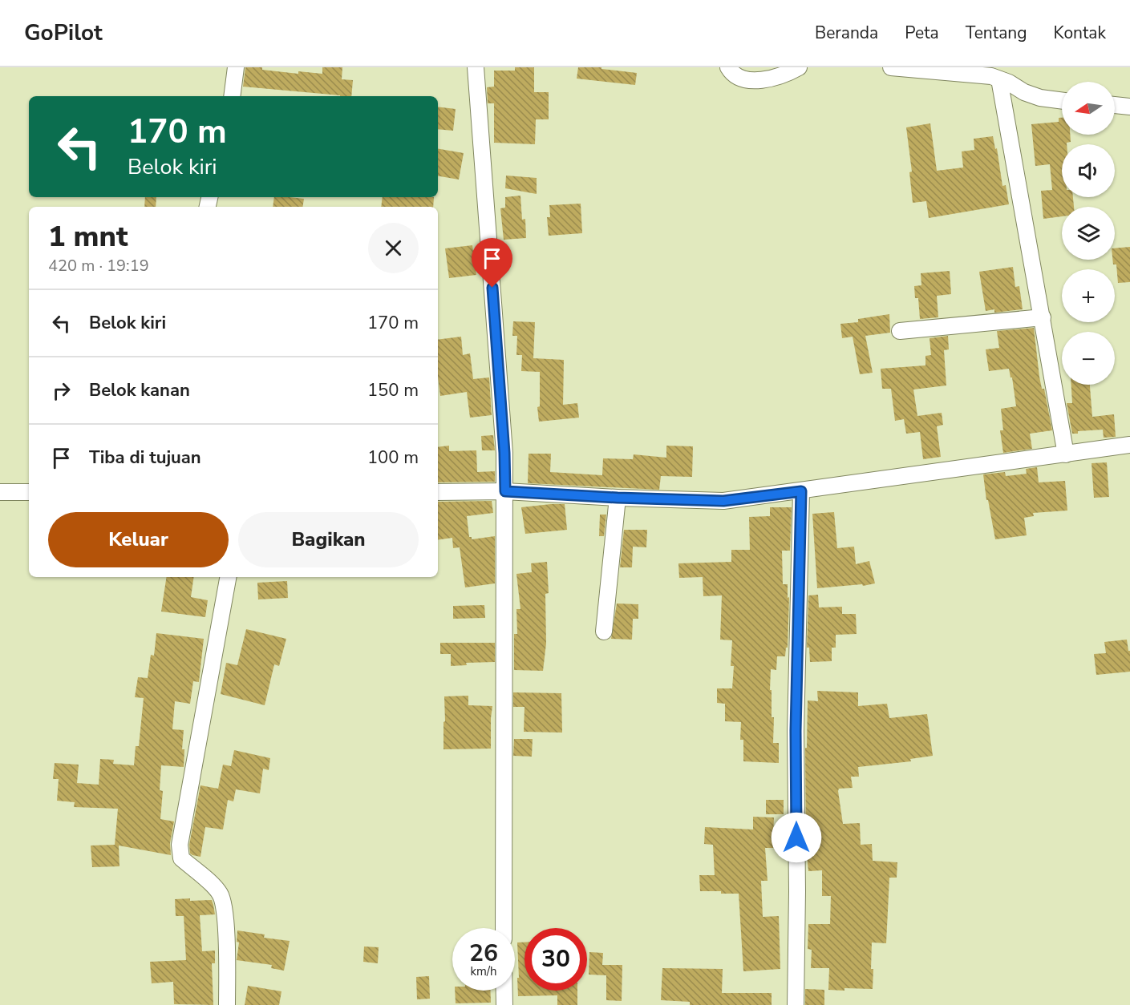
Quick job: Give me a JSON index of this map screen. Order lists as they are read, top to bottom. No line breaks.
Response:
{"north":"left","page":{"header":"GoPilot","nav":["Beranda","Peta","Tentang","Kontak"],"map_buttons":["+","−"],"turn":["170 m","Belok kiri"],"heading":["1 mnt","420 m · 19:19"],"list":[{"name":"Belok kiri","value":"170 m"},{"name":"Belok kanan","value":"150 m"},{"name":"Tiba di tujuan","value":"100 m"}],"buttons":["Keluar","Bagikan"],"speed":"26 km/h","limit":"30"}}
